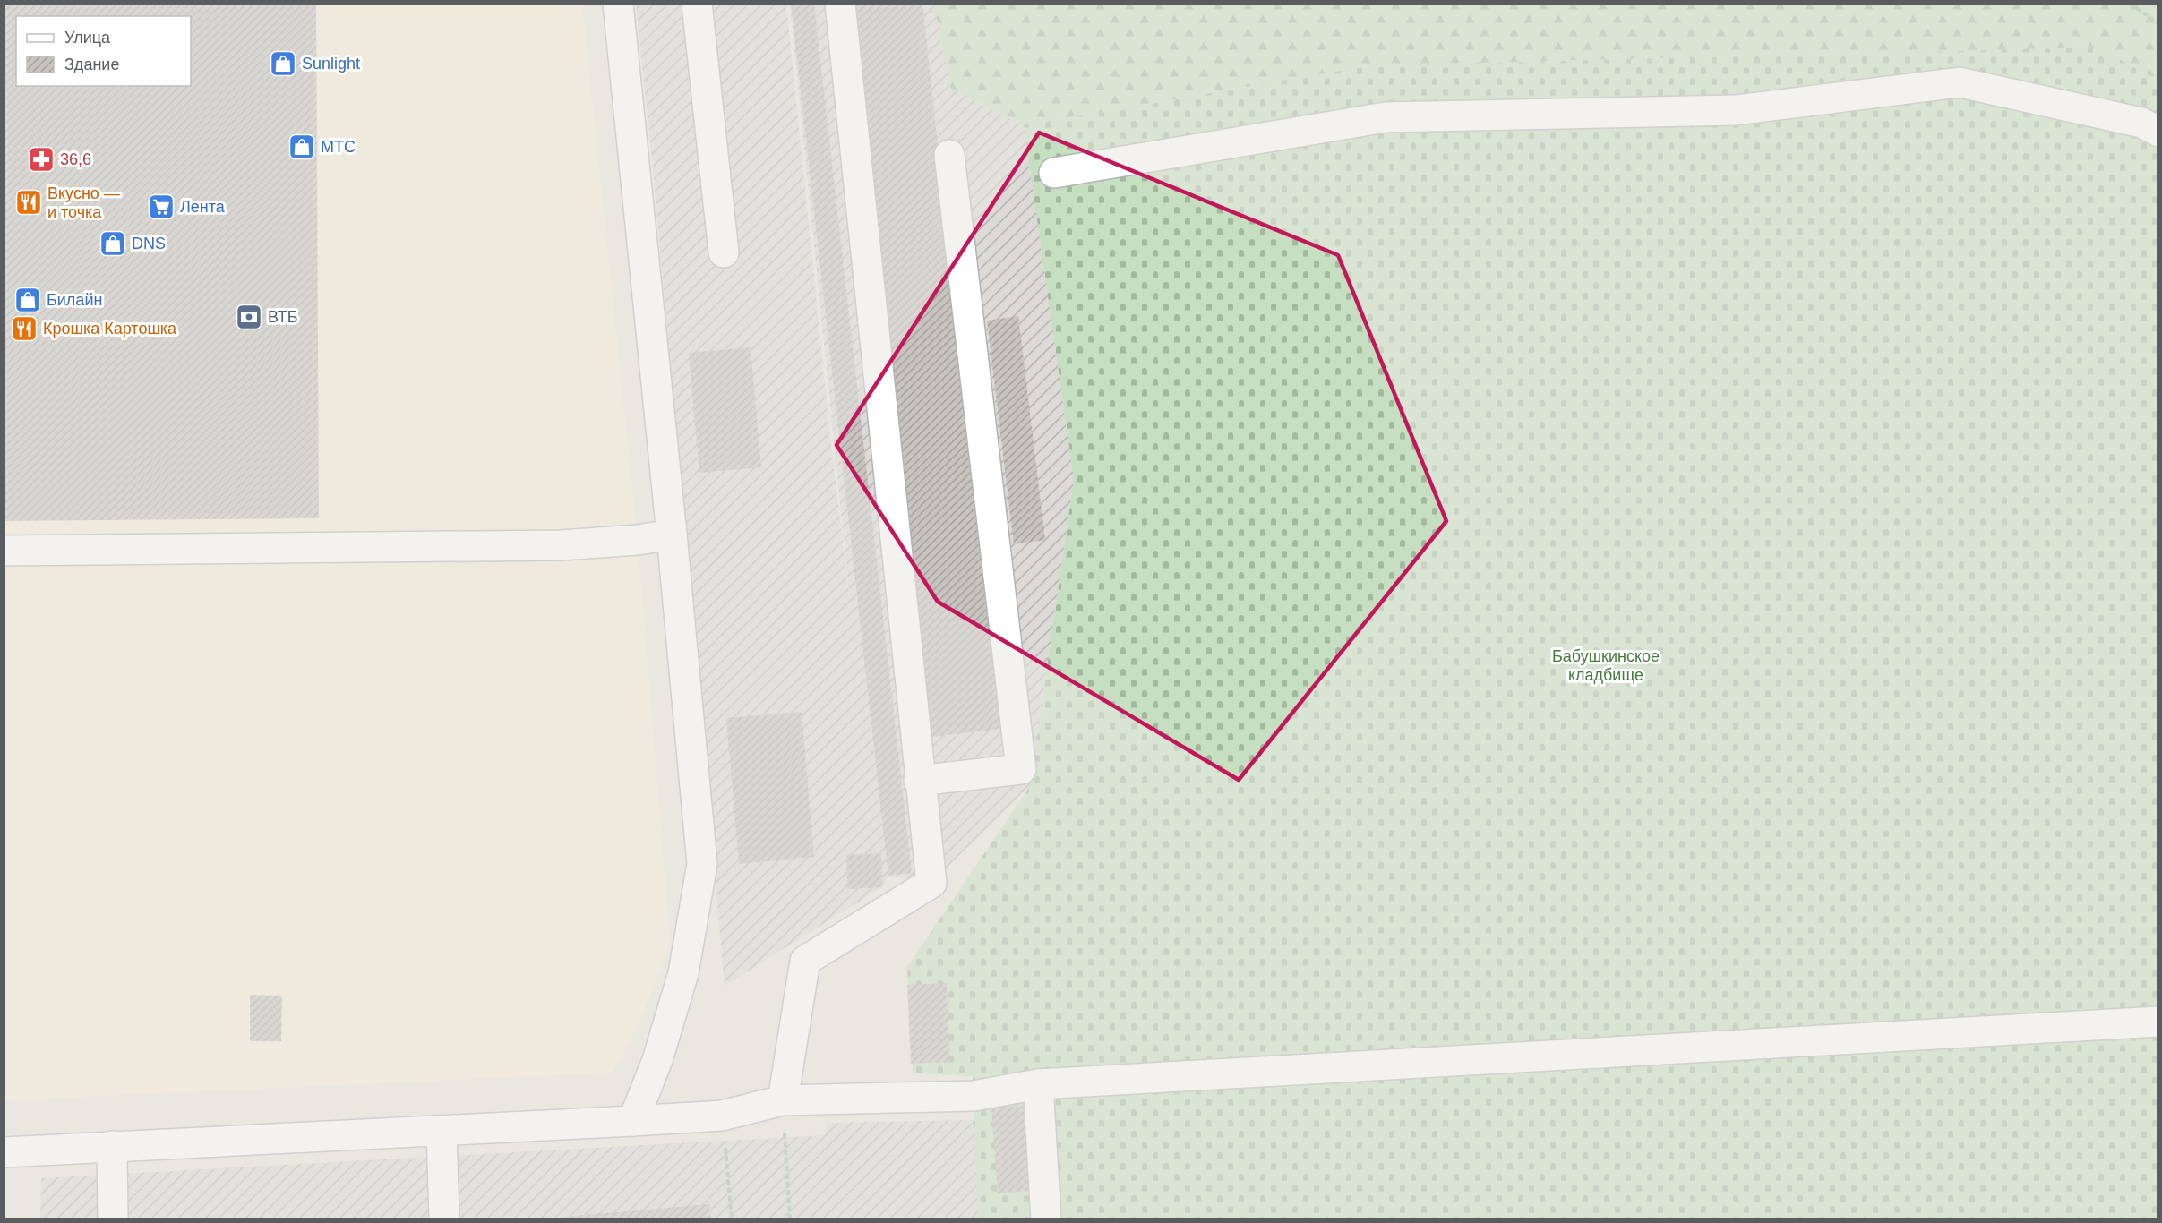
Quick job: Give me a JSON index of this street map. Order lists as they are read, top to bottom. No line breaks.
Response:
{"parks":["Бабушкинское кладбище"],"places":{"shop":["Sunlight","МТС","DNS","Билайн"],"pharmacy":["36,6"],"restaurant":["Вкусно — и точка","Крошка Картошка"],"supermarket":["Лента"],"bank":["ВТБ"]},"legend":["Улица","Здание"]}
